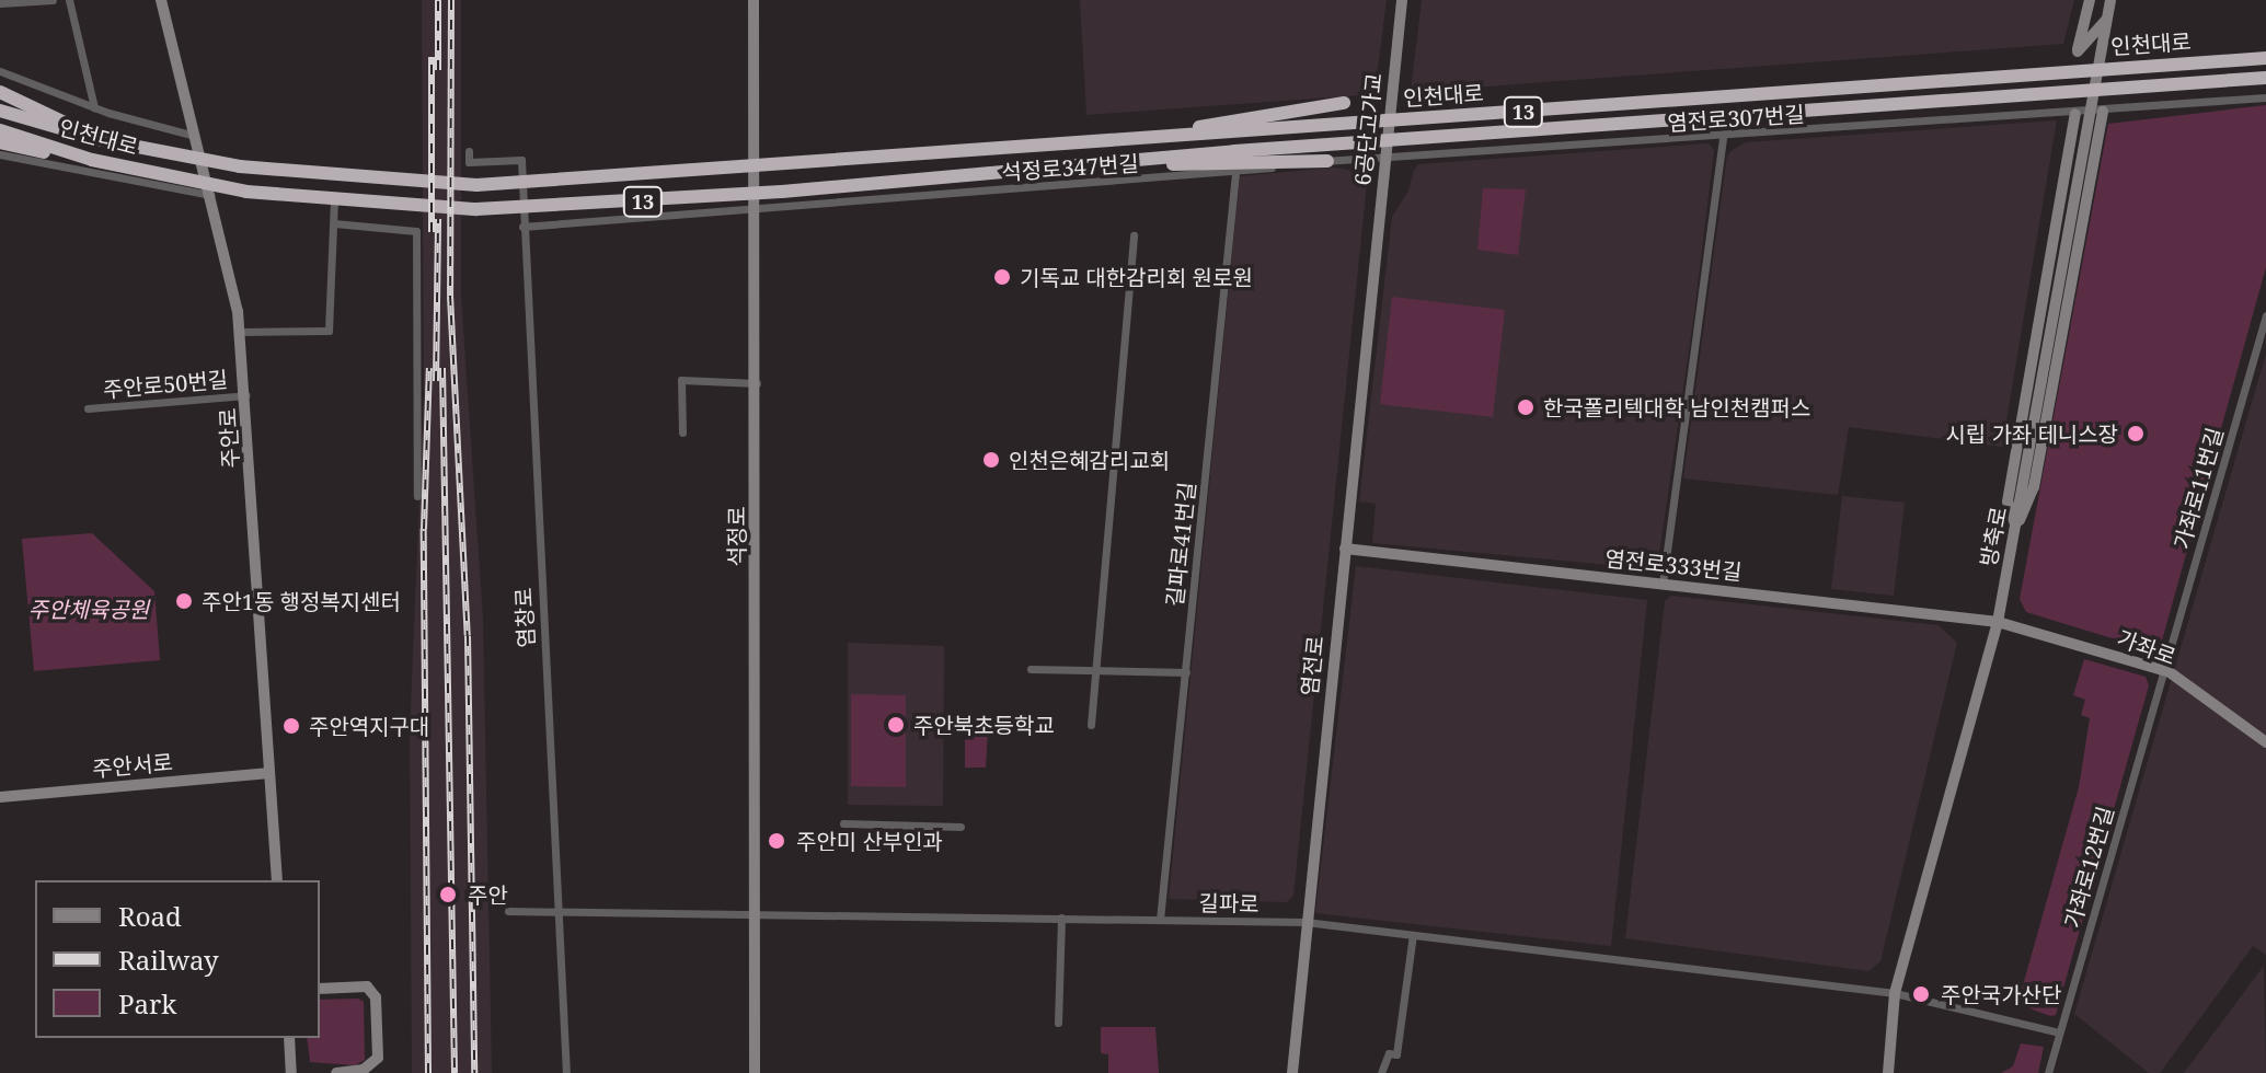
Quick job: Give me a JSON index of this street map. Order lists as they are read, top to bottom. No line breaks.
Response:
{"streets":{"highway":["인천대로","13"],"main road":["6공단고가교","주안로","석정로","방축로","염전로333번길","가좌로","염전로","주안서로"],"street":["염전로307번길","석정로347번길","주안로50번길","가좌로11번길","길파로41번길","염창로","가좌로12번길","길파로"]},"crossings":[["염전로307번길","석정로347번길"],["6공단고가교","염전로"],["석정로347번길","석정로"],["석정로347번길","길파로41번길"],["석정로347번길","염창로"],["주안로50번길","주안로"],["주안로","주안서로"],["가좌로11번길","가좌로"],["가좌로11번길","가좌로12번길"],["석정로","길파로"],["방축로","염전로333번길"],["방축로","가좌로"],["방축로","길파로"],["길파로41번길","길파로"],["염전로333번길","가좌로"],["염전로333번길","염전로"],["염창로","길파로"],["가좌로","가좌로12번길"],["염전로","길파로"],["가좌로12번길","길파로"]],"parks":["주안체육공원"],"places":["기독교 대한감리회 원로원","한국폴리텍대학 남인천캠퍼스","시립 가좌 테니스장","인천은혜감리교회","주안1동 행정복지센터","주안북초등학교","주안역지구대","주안미 산부인과","주안","주안국가산단"],"legend":["Road","Railway","Park"]}
